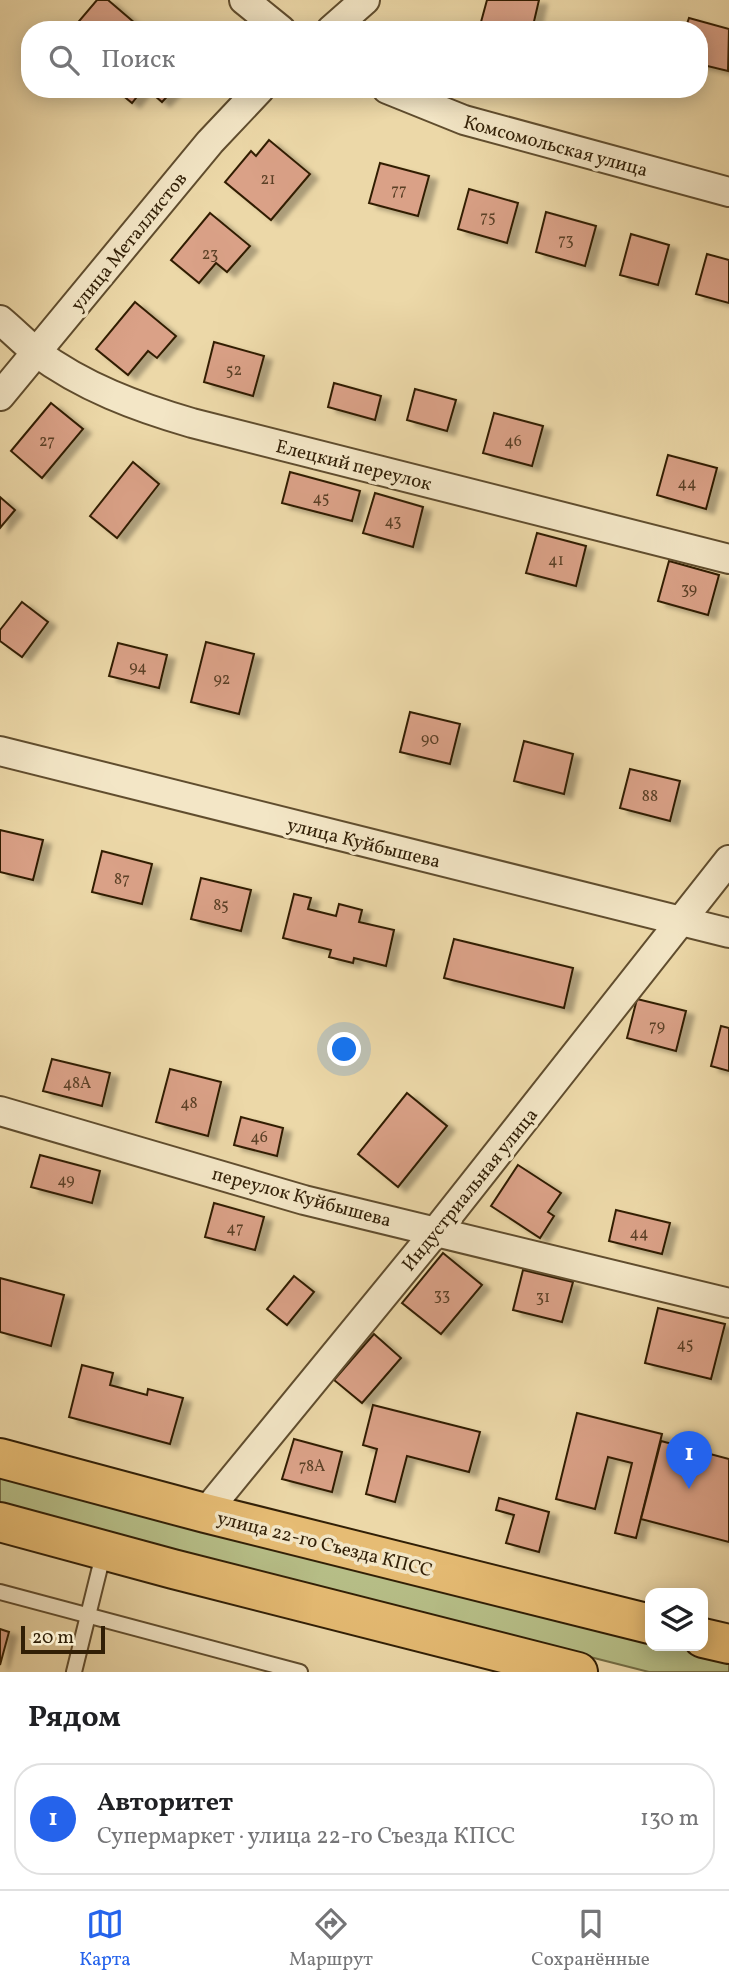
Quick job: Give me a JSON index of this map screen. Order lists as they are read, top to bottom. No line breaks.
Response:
{"streets":{"main road":["улица 22-го Съезда КПСС"],"street":["Комсомольская улица","улица Металлистов","Елецкий переулок","улица Куйбышева","Индустриальная улица","переулок Куйбышева"]},"crossings":[["улица Металлистов","Елецкий переулок"],["улица Куйбышева","Индустриальная улица"],["Индустриальная улица","переулок Куйбышева"],["Индустриальная улица","улица 22-го Съезда КПСС"]],"house_numbers":["21","77","75","73","23","52","27","46","44","45","43","41","39","94","92","90","88","87","85","79","48А","48","46","49","47","44","33","31","45","78А"],"scale_bar":"20 m","page":{"search":"Поиск","pins":"1","scale":"20 m","heading":"Рядом","list":[{"mark":"1","name":"Авторитет","note":"Супермаркет · улица 22-го Съезда КПСС","value":"130 m"}],"nav":["Карта","Маршрут","Сохранённые"]}}
